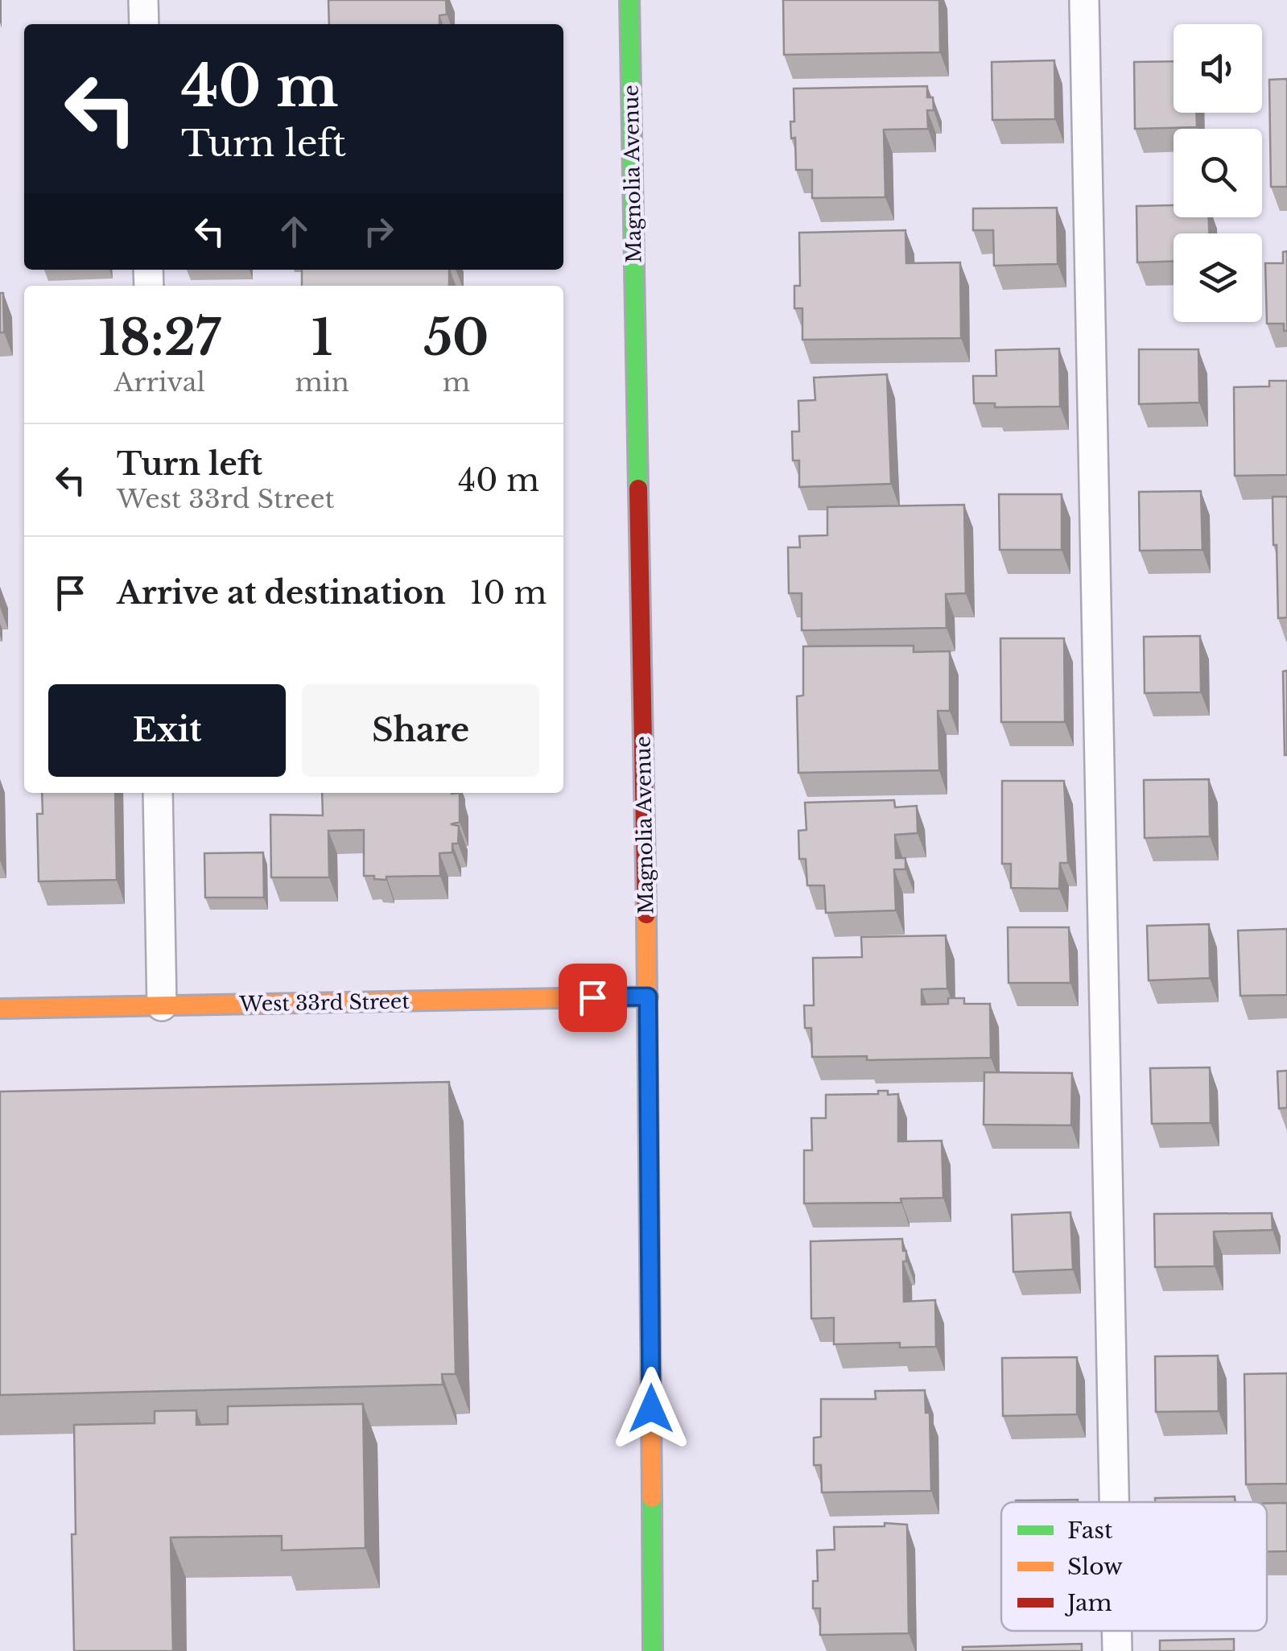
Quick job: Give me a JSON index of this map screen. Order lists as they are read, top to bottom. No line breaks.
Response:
{"streets":{"street":["Magnolia Avenue","West 33rd Street"]},"crossings":[["Magnolia Avenue","West 33rd Street"]],"legend":["Fast","Slow","Jam"],"page":{"turn":["40 m","Turn left"],"eta":["18:27","Arrival","1","min","50","m"],"list":[{"name":"Turn left","note":"West 33rd Street","value":"40 m"},{"name":"Arrive at destination","value":"10 m"}],"buttons":["Exit","Share"]}}
